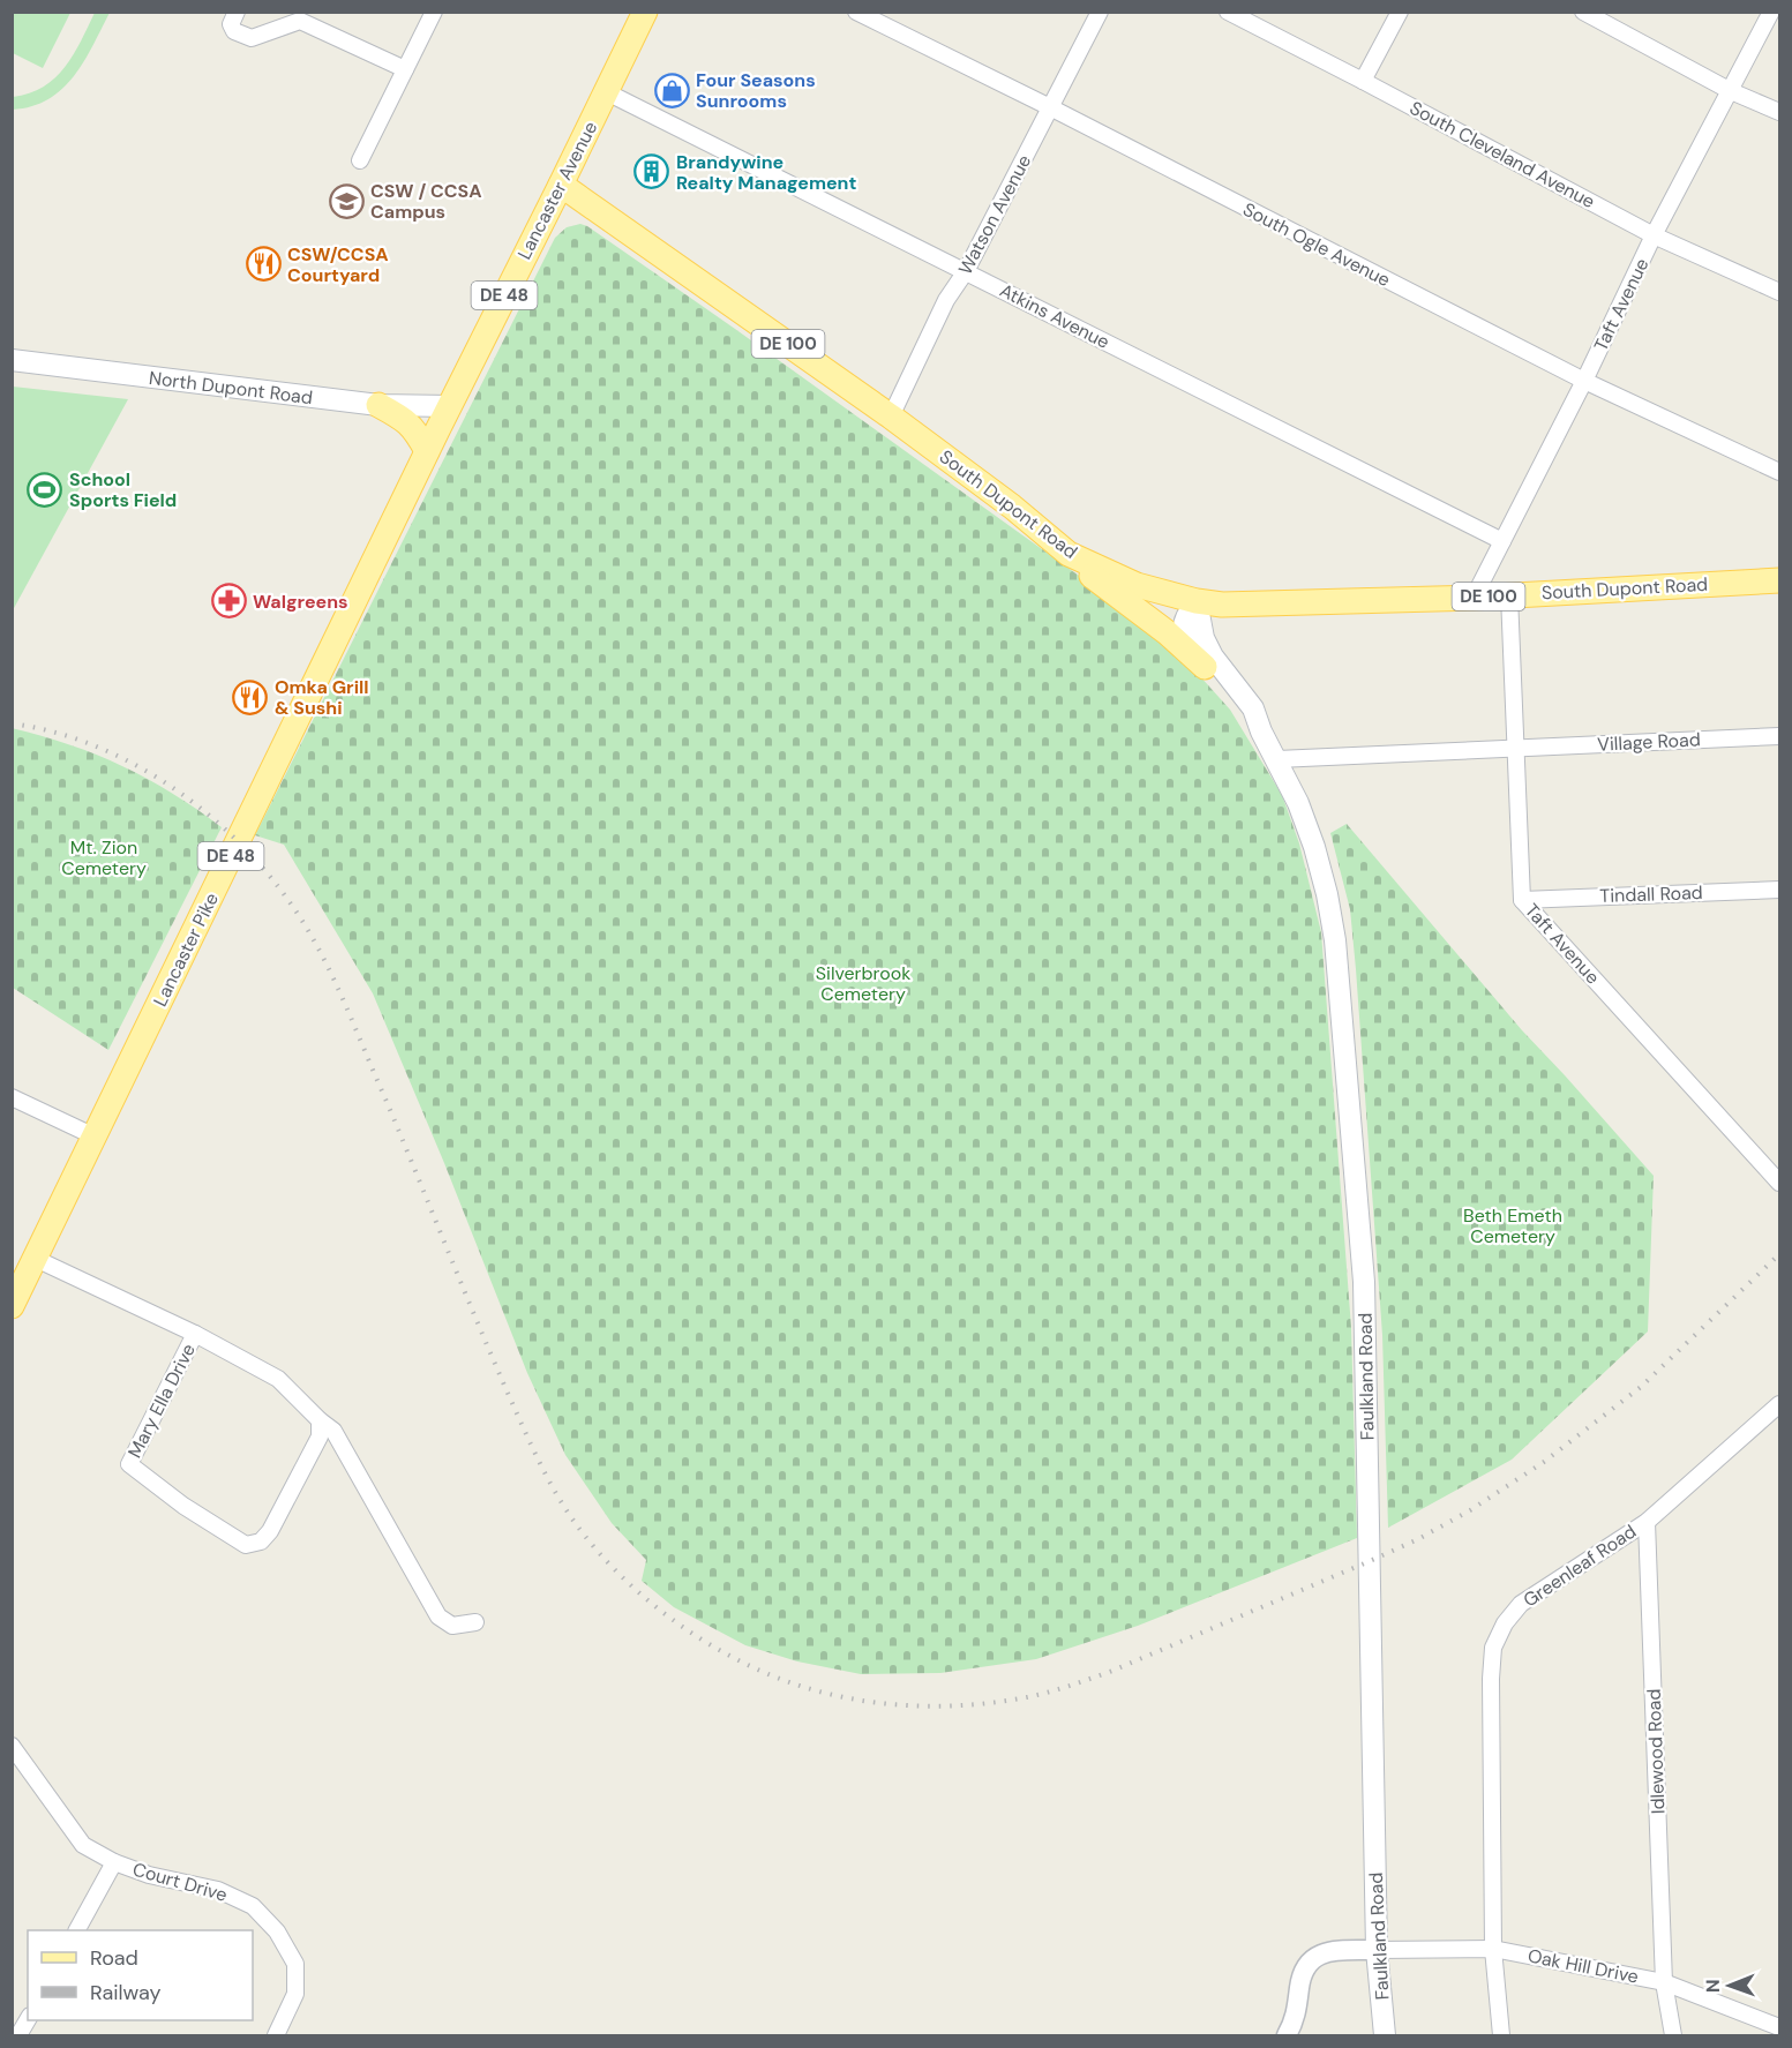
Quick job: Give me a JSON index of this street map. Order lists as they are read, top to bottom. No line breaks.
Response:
{"streets":{"main road":["Lancaster Avenue","DE 48","DE 100","North Dupont Road","South Dupont Road","Lancaster Pike","Faulkland Road"],"street":["South Cleveland Avenue","Watson Avenue","South Ogle Avenue","Taft Avenue","Atkins Avenue","Village Road","Tindall Road","Mary Ella Drive","Greenleaf Road","Idlewood Road","Court Drive","Oak Hill Drive"]},"crossings":[["South Cleveland Avenue","Taft Avenue"],["Lancaster Avenue","Atkins Avenue"],["Lancaster Avenue","North Dupont Road"],["Lancaster Avenue","South Dupont Road"],["Lancaster Avenue","Lancaster Pike"],["Watson Avenue","South Ogle Avenue"],["Watson Avenue","Atkins Avenue"],["Watson Avenue","South Dupont Road"],["South Ogle Avenue","Taft Avenue"],["Taft Avenue","Atkins Avenue"],["Taft Avenue","South Dupont Road"],["Taft Avenue","Village Road"],["Taft Avenue","Tindall Road"],["North Dupont Road","Lancaster Pike"],["South Dupont Road","Faulkland Road"],["Village Road","Faulkland Road"],["Lancaster Pike","Mary Ella Drive"],["Faulkland Road","Oak Hill Drive"],["Greenleaf Road","Idlewood Road"],["Greenleaf Road","Oak Hill Drive"],["Idlewood Road","Oak Hill Drive"]],"parks":["Mt. Zion Cemetery","Silverbrook Cemetery","Beth Emeth Cemetery"],"places":{"shop":["Four Seasons Sunrooms"],"building":["Brandywine Realty Management"],"school or university":["CSW / CCSA Campus"],"restaurant":["CSW/CCSA Courtyard","Omka Grill & Sushi"],"sports":["School Sports Field"],"pharmacy":["Walgreens"]},"legend":["Road","Railway"],"north":"left"}
